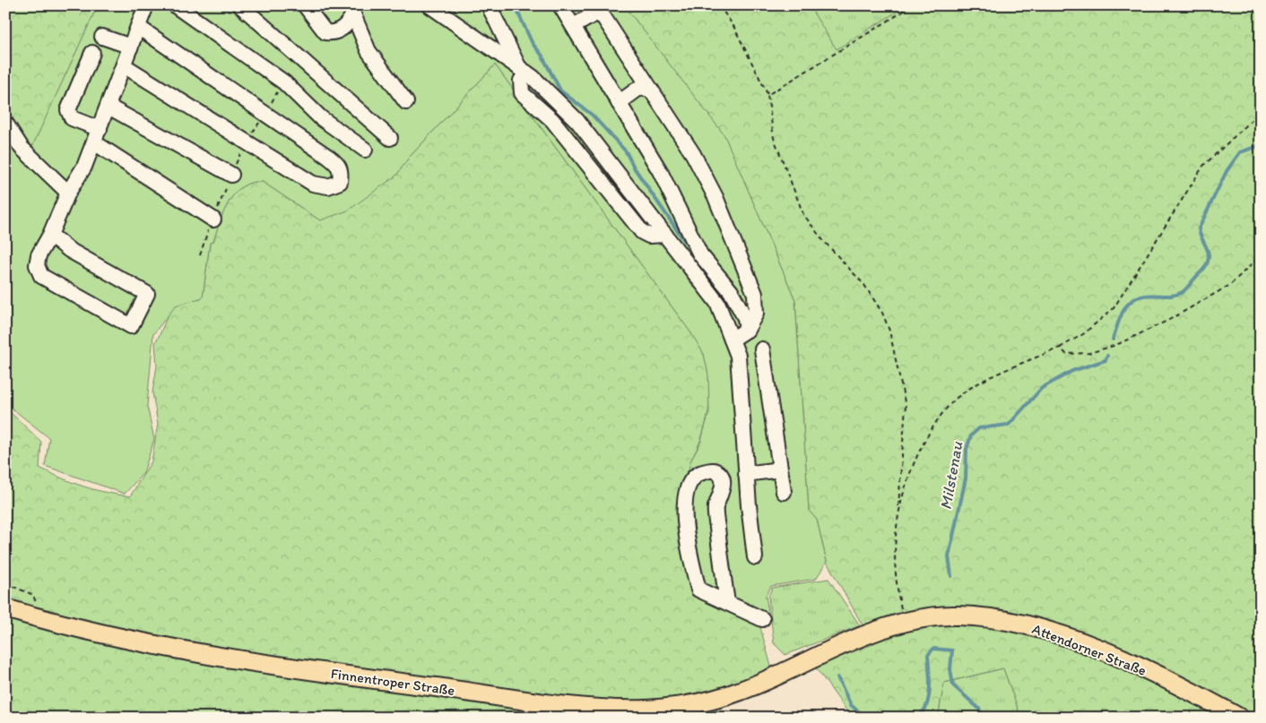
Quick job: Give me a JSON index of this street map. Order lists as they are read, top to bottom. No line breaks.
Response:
{"streets":{"main road":["Attendorner Straße","Finnentroper Straße"]},"crossings":[["Attendorner Straße","Finnentroper Straße"]],"water":["Milstenau"]}
